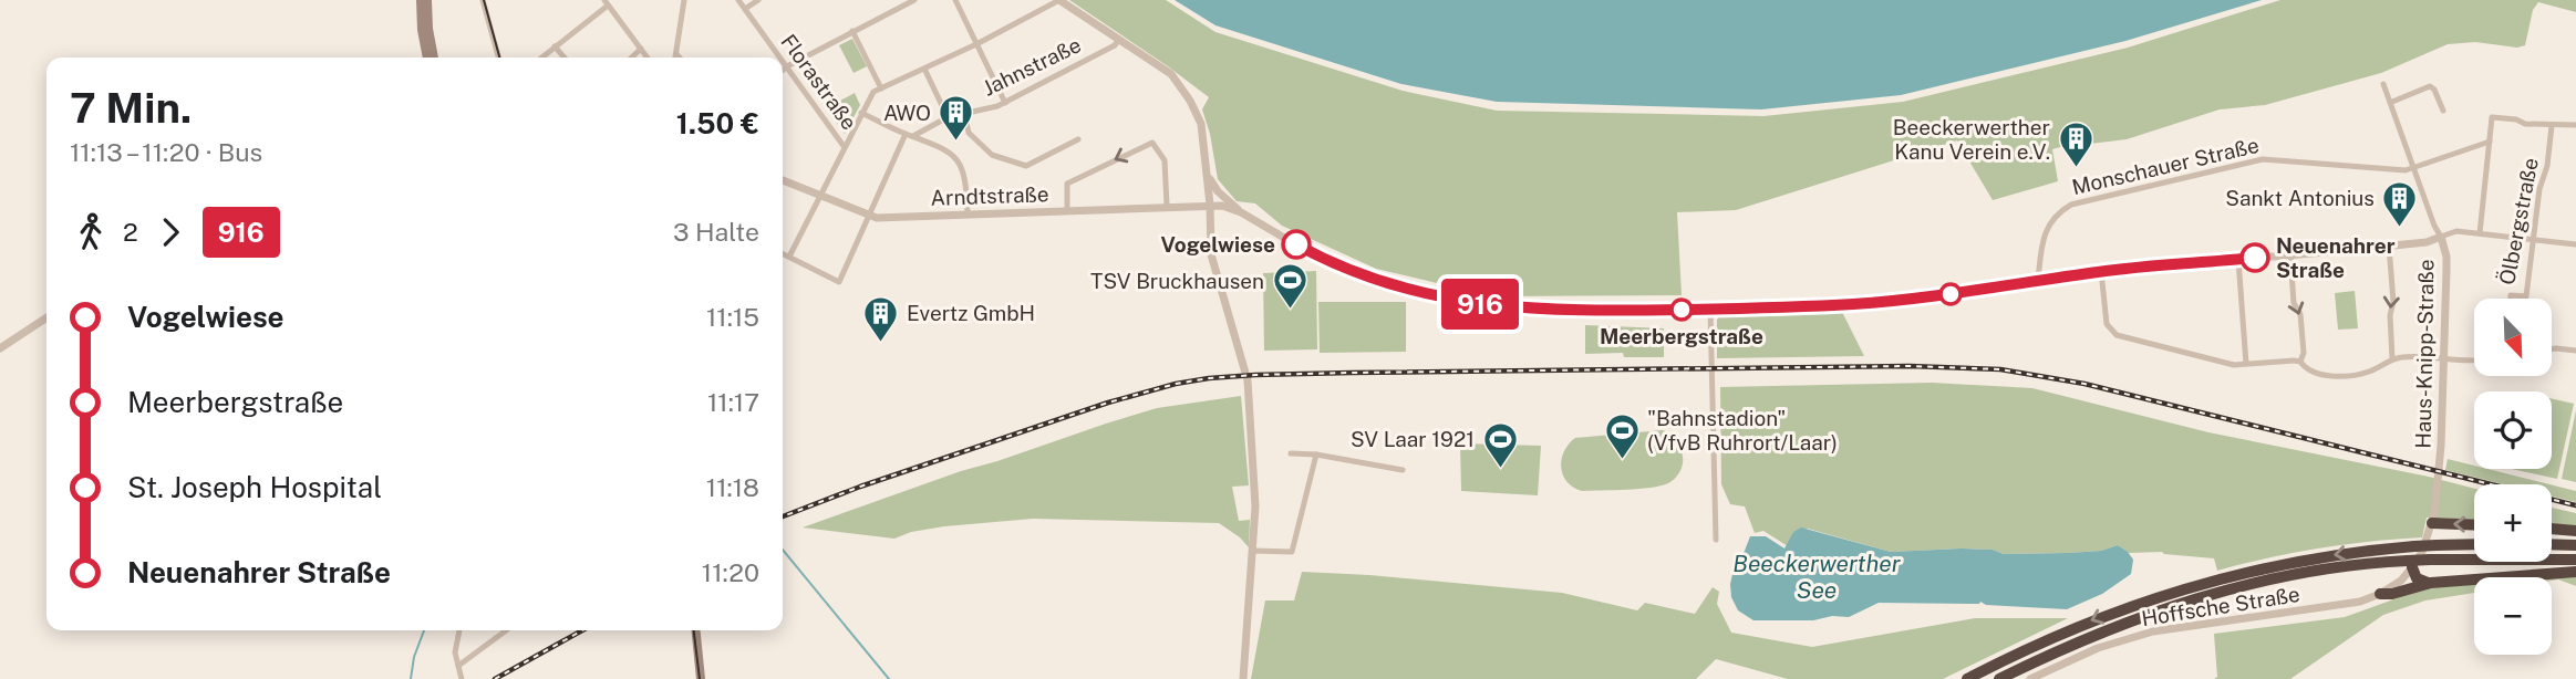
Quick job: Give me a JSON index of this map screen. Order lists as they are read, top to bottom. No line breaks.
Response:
{"streets":{"street":["Jahnstraße","Florastraße","Monschauer Straße","Arndtstraße","Ölbergstraße","Haus-Knipp-Straße","Hoffsche Straße"]},"crossings":[["Monschauer Straße","Haus-Knipp-Straße"],["Haus-Knipp-Straße","Hoffsche Straße"]],"water":["Beeckerwerther See"],"places":{"building":["AWO","Beeckerwerther Kanu Verein e.V.","Sankt Antonius","Evertz GmbH"],"other":["Vogelwiese","Neuenahrer Straße","Meerbergstraße"],"sports":["TSV Bruckhausen","\"Bahnstadion\" (VfvB Ruhrort/Laar)","SV Laar 1921"]},"lines":["bus line 916"],"north":"bottom right","page":{"on_map":"916","heading":["7 Min.","11:13 – 11:20 · Bus","1.50 €"],"legs":["2","916","3 Halte"],"list":[{"name":"Vogelwiese","value":"11:15"},{"name":"Meerbergstraße","value":"11:17"},{"name":"St. Joseph Hospital","value":"11:18"},{"name":"Neuenahrer Straße","value":"11:20"}],"map_buttons":["+","−"]}}
